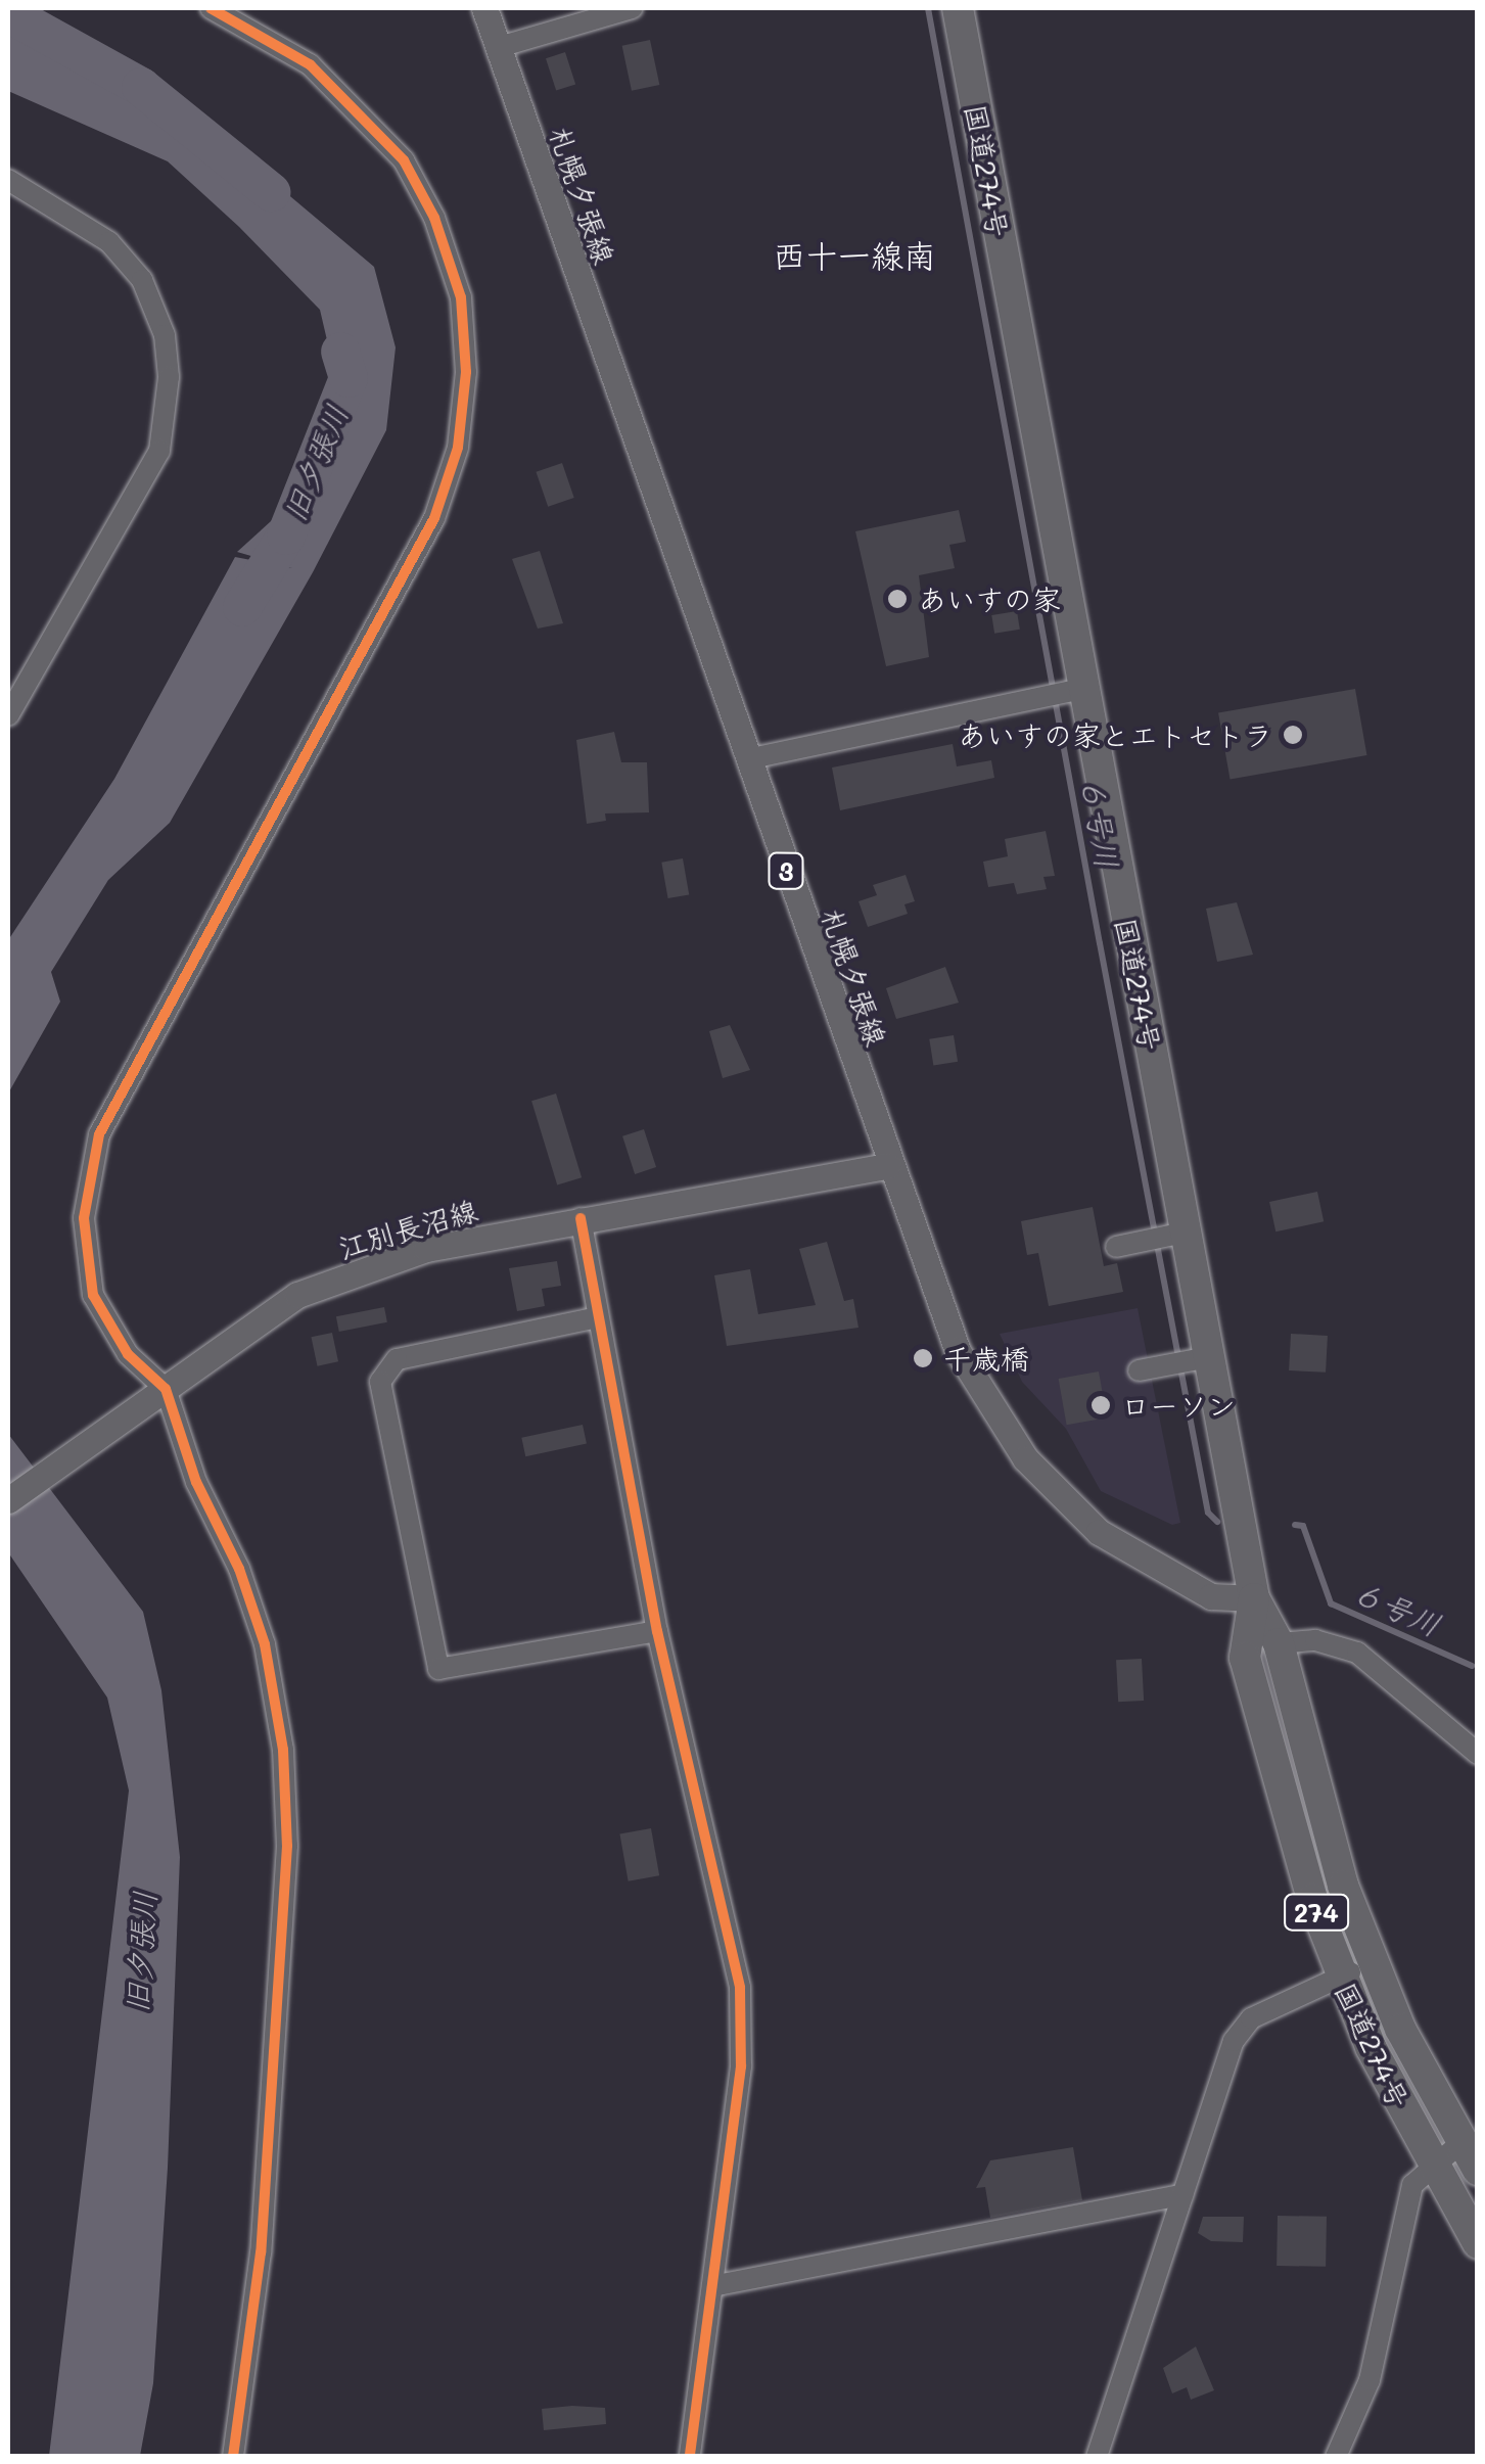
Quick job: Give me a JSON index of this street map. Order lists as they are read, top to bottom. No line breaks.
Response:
{"streets":{"highway":["国道274号","274"],"main road":["札幌夕張線","3","江別長沼線"]},"crossings":[["国道274号","札幌夕張線"],["札幌夕張線","江別長沼線"]],"districts":["西十一線南"],"water":["旧夕張川","６号川"],"places":["あいすの家","あいすの家とエトセトラ","千歳橋","ローソン"]}
